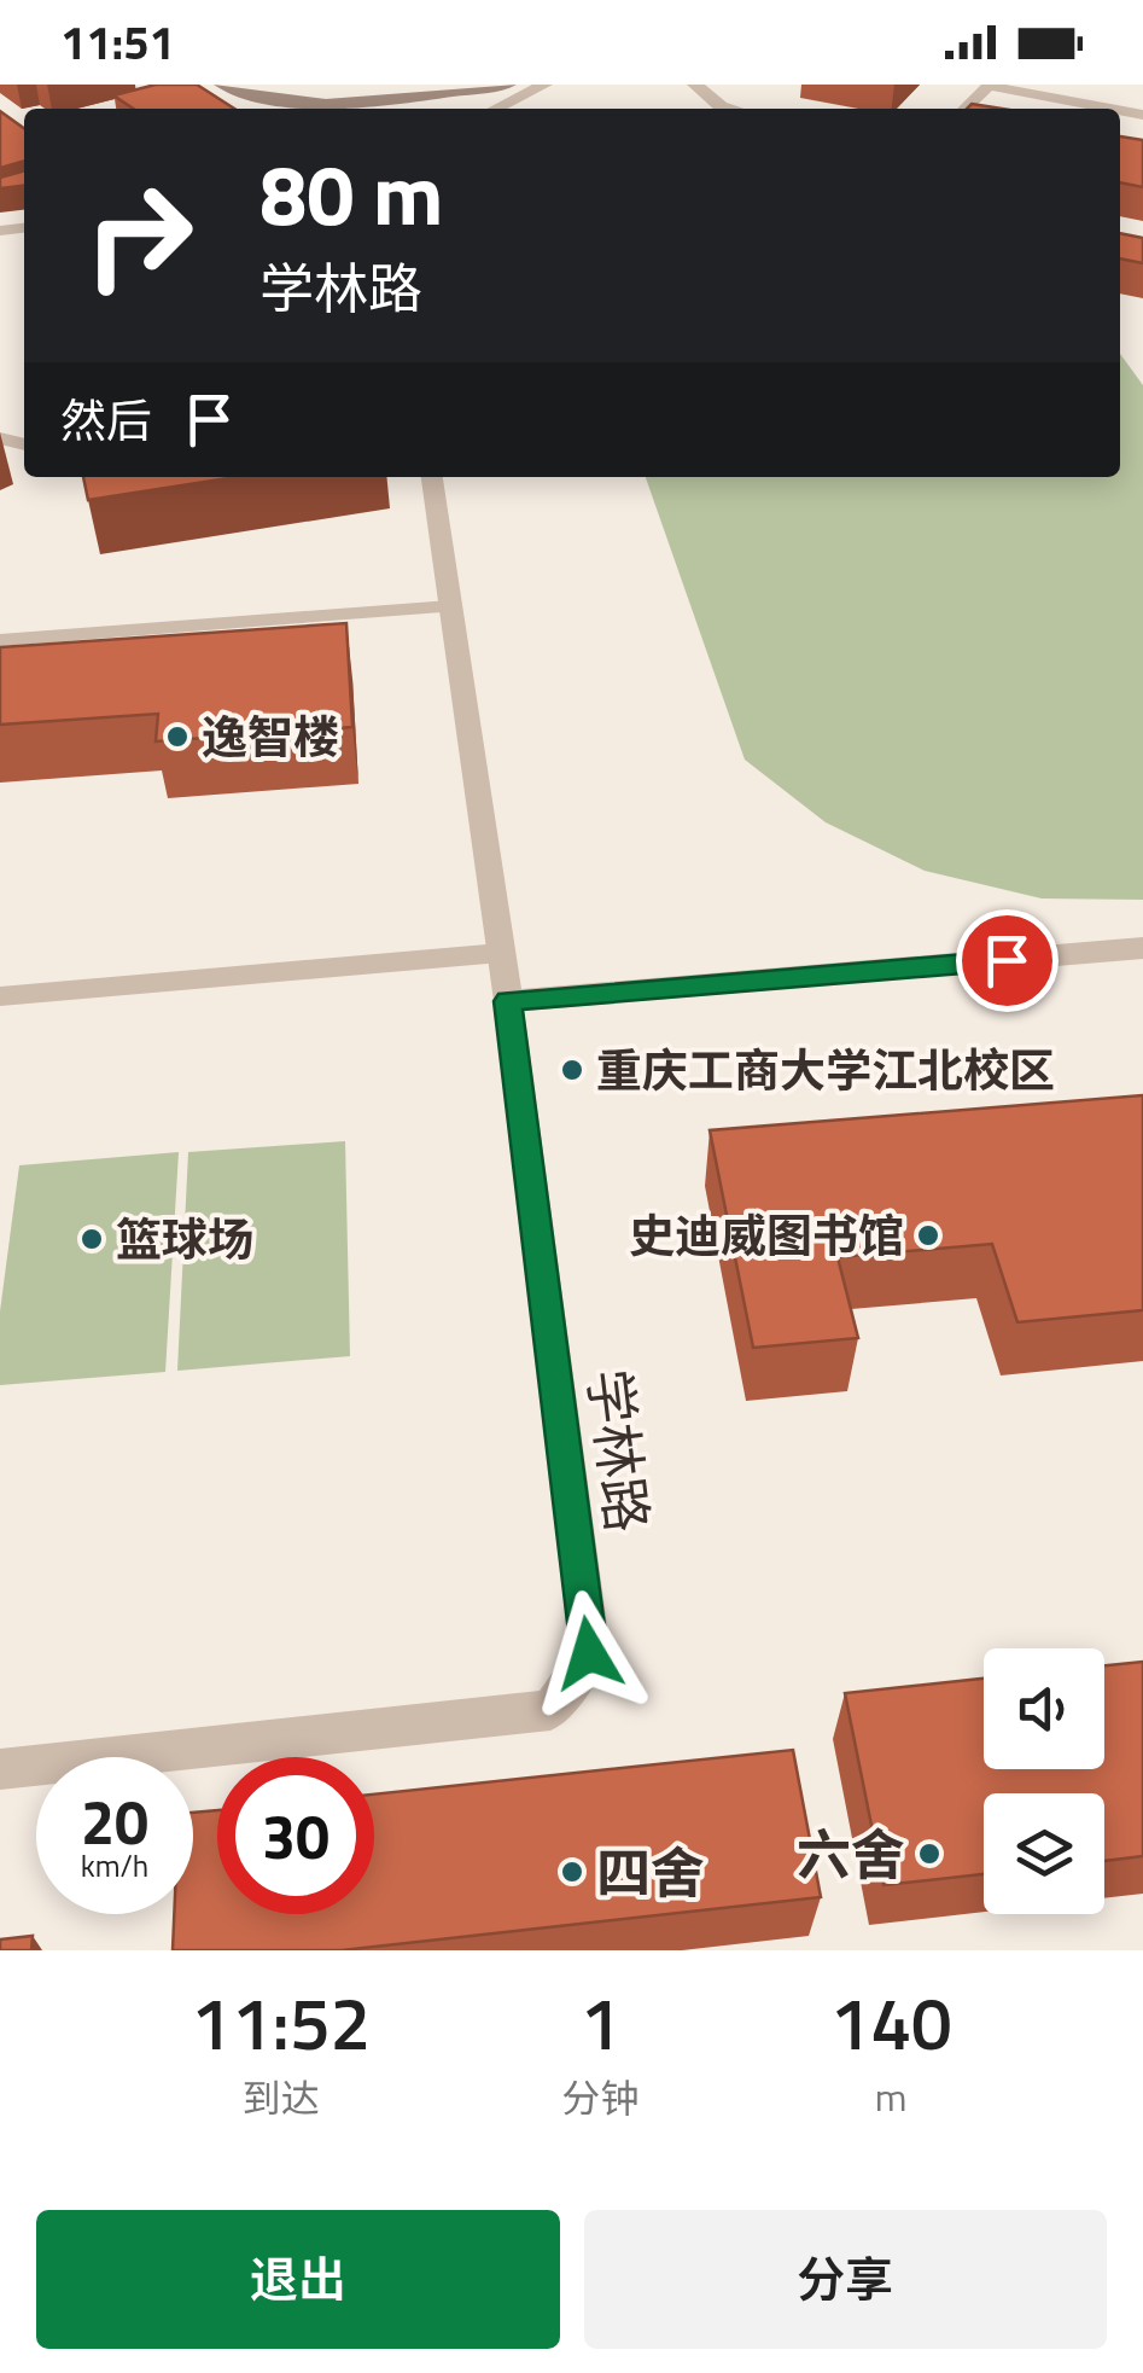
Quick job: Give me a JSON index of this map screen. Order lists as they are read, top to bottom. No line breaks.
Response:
{"streets":{"street":["学林路"]},"places":["逸智楼","重庆工商大学江北校区","史迪威图书馆","篮球场","六舍","四舍"],"page":{"status":"11:51","turn":["80 m","学林路"],"then":"然后","speed":"20 km/h","limit":"30","eta":["11:52","到达","1","分钟","140","m"],"buttons":["退出","分享"]}}
